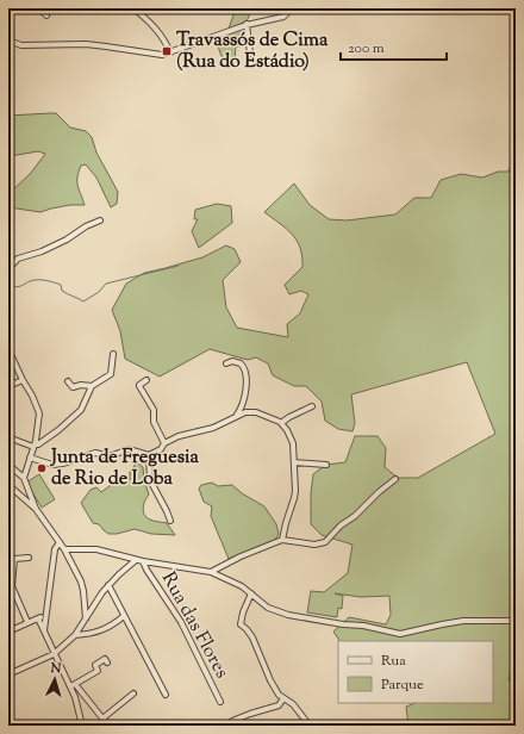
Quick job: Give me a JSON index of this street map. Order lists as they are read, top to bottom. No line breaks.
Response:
{"streets":{"street":["Rua das Flores"]},"places":{"transit":["Travassós de Cima (Rua do Estádio)"],"other":["Junta de Freguesia de Rio de Loba"]},"legend":["Rua","Parque"],"scale_bar":"200 m","north":"top"}
